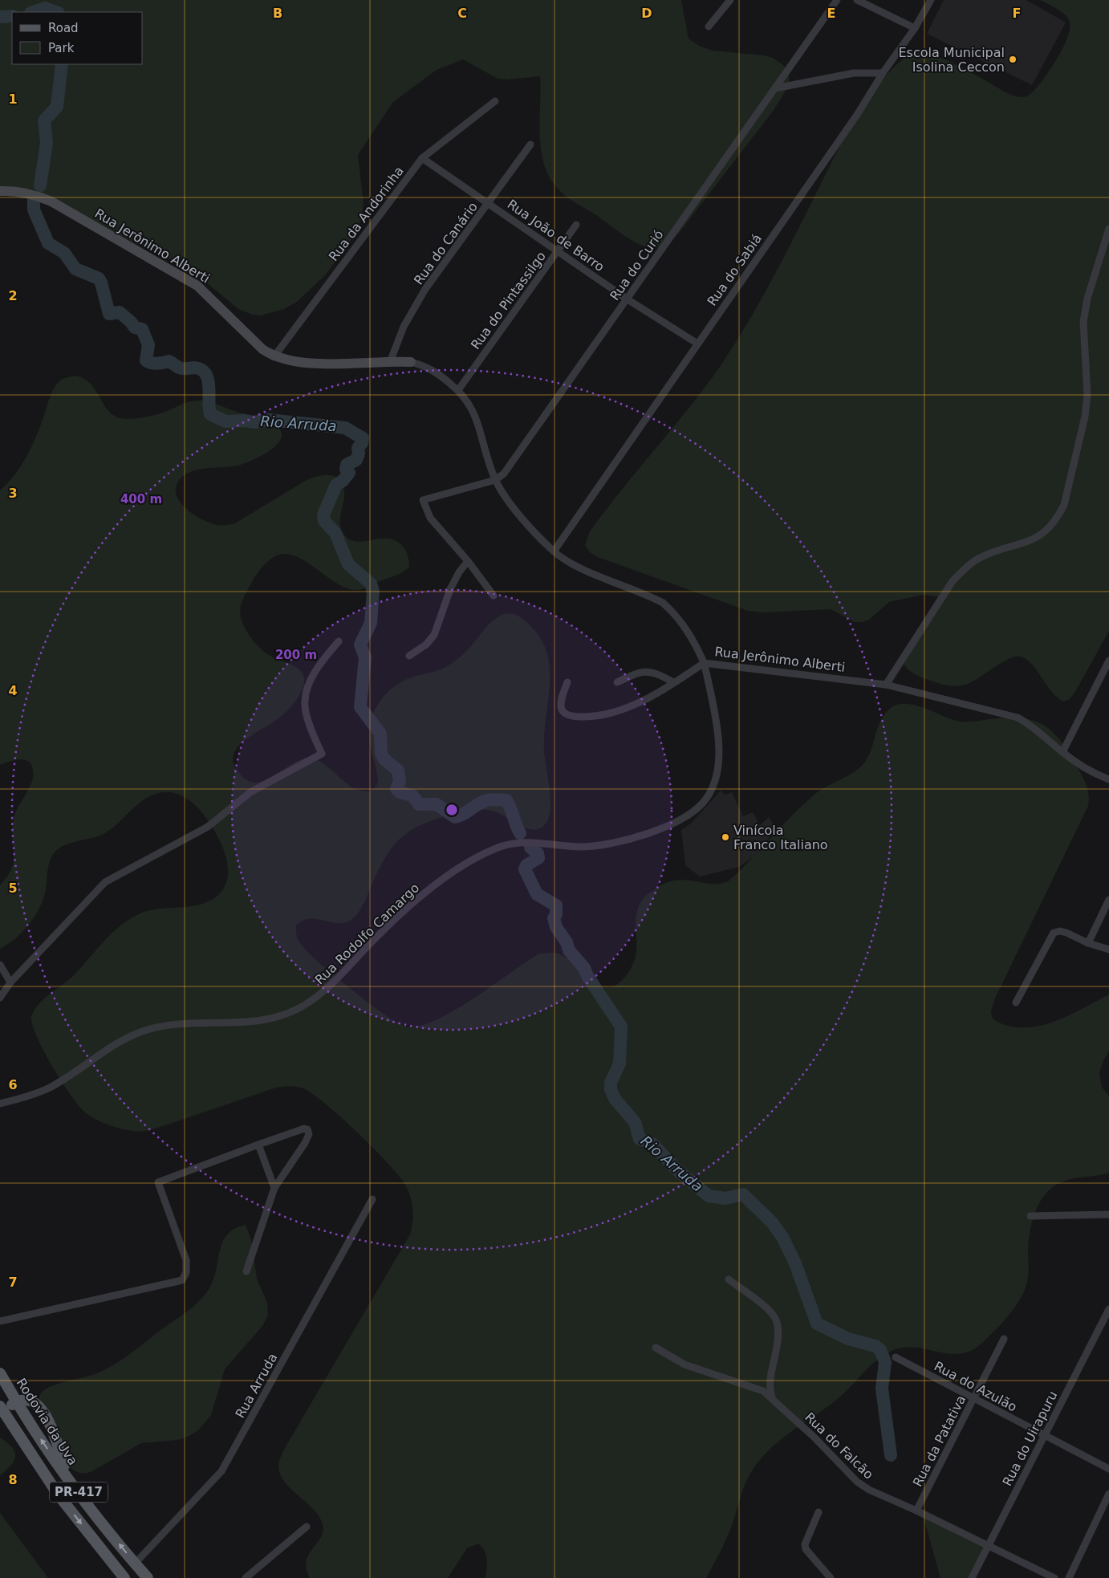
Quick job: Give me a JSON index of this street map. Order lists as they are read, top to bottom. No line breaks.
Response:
{"streets":{"main road":["Rodovia da Uva","PR-417"],"street":["Rua da Andorinha","Rua João de Barro","Rua do Canário","Rua Jerônimo Alberti","Rua do Curió","Rua do Sabiá","Rua do Pintassilgo","Rua Rodolfo Camargo","Rua Arruda","Rua do Azulão","Rua do Uirapuru","Rua da Patativa","Rua do Falcão"]},"crossings":[["Rua da Andorinha","Rua João de Barro"],["Rua da Andorinha","Rua Jerônimo Alberti"],["Rua João de Barro","Rua do Canário"],["Rua João de Barro","Rua do Curió"],["Rua João de Barro","Rua do Sabiá"],["Rua João de Barro","Rua do Pintassilgo"],["Rua do Canário","Rua Jerônimo Alberti"],["Rua Jerônimo Alberti","Rua do Curió"],["Rua Jerônimo Alberti","Rua do Sabiá"],["Rua Jerônimo Alberti","Rua do Pintassilgo"],["Rua Jerônimo Alberti","Rua Rodolfo Camargo"],["Rua Arruda","Rodovia da Uva"],["Rua do Azulão","Rua do Uirapuru"],["Rua do Azulão","Rua da Patativa"],["Rua do Uirapuru","Rua do Falcão"],["Rua da Patativa","Rua do Falcão"]],"water":["Rio Arruda"],"places":["Escola Municipal Isolina Ceccon","Vinícola Franco Italiano"],"legend":["Road","Park"],"grid":{"columns":["B","C","D","E","F"],"rows":["1","2","3","4","5","6","7","8"]},"rings":["400 m","200 m"]}
